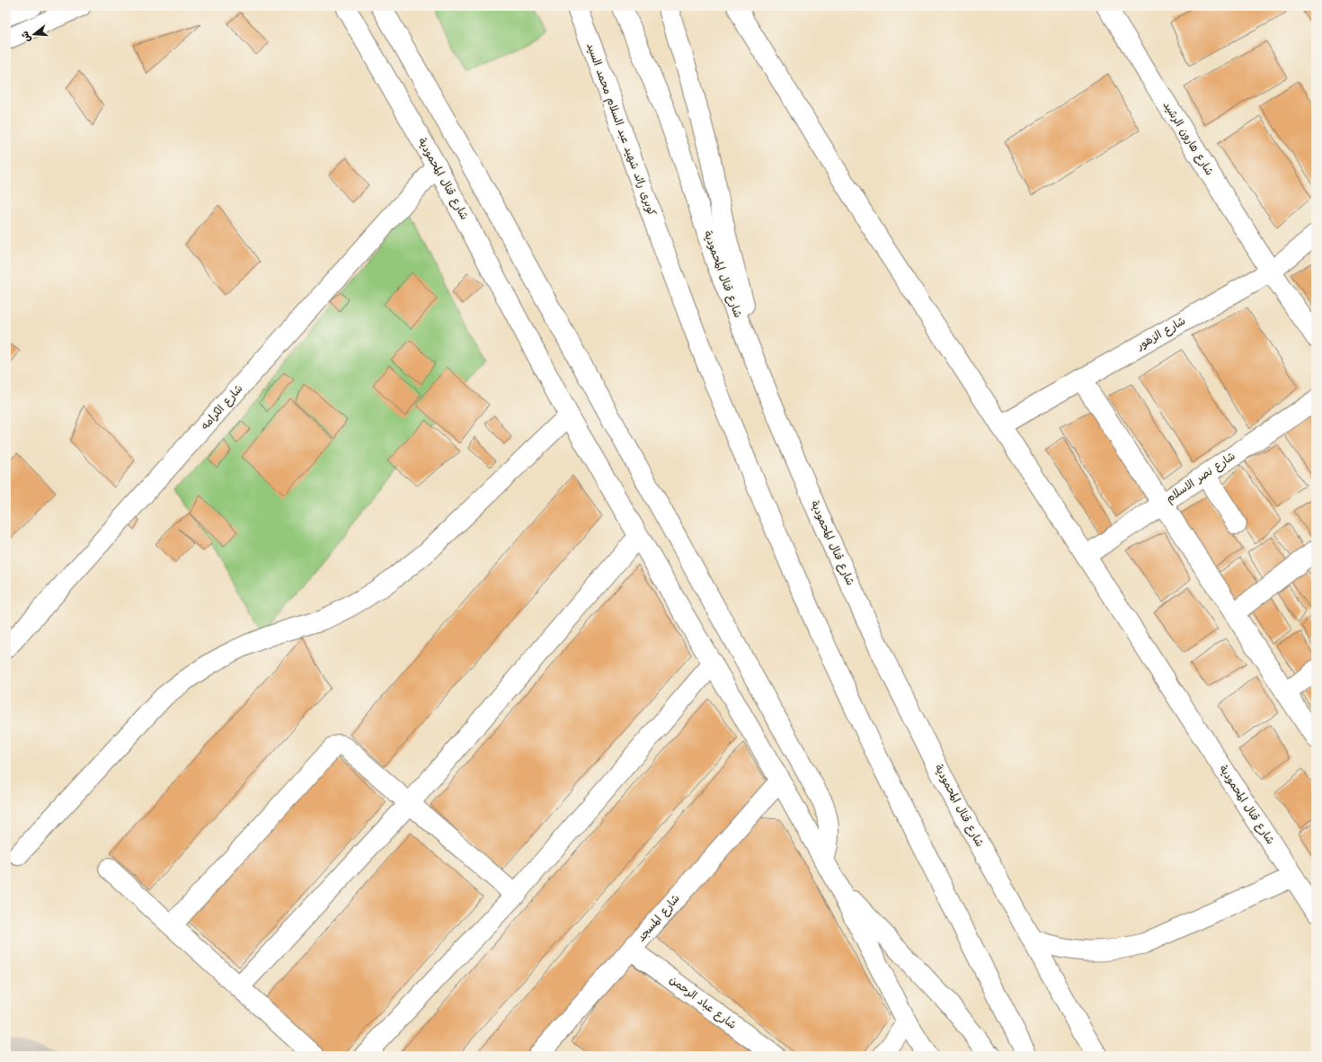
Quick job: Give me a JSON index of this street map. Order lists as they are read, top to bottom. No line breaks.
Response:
{"streets":{"street":["كوبرى رائد شهيد عبد السلام محمد السيد","شارع هارون الرشيد","شارع قنال المحمودية","شارع الزهور","شارع الكرامه","شارع نصر الاسلام","شارع المسجد","شارع عباد الرحمن"]},"crossings":[["شارع هارون الرشيد","شارع الزهور"],["شارع قنال المحمودية","شارع الزهور"],["شارع قنال المحمودية","شارع الكرامه"],["شارع قنال المحمودية","شارع نصر الاسلام"],["شارع قنال المحمودية","شارع المسجد"],["شارع المسجد","شارع عباد الرحمن"]],"north":"left"}
